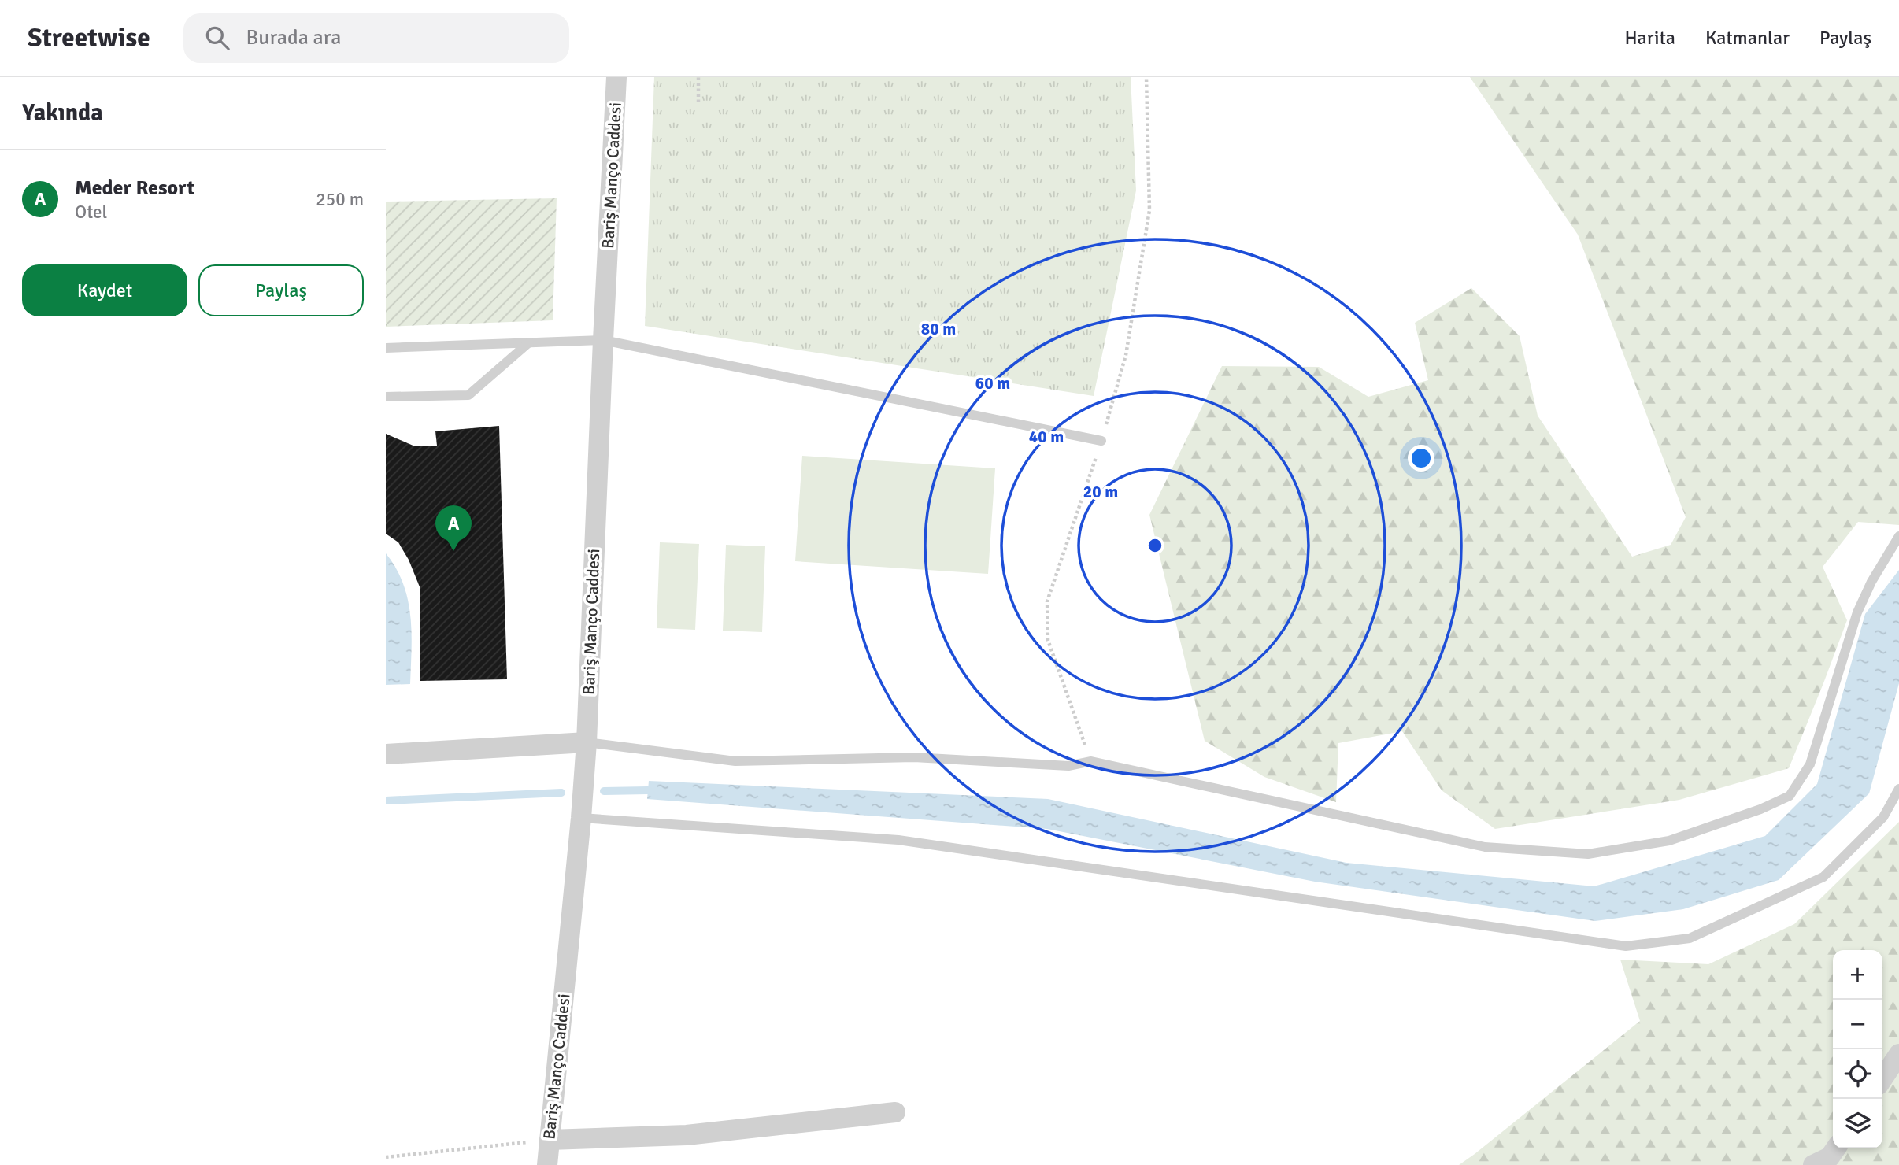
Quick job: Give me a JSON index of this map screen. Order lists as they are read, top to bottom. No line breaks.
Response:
{"streets":{"street":["Bariş Manço Caddesi"]},"page":{"header":"Streetwise","search":"Burada ara","nav":["Harita","Katmanlar","Paylaş"],"heading":"Yakında","list":[{"mark":"A","name":"Meder Resort","note":"Otel","value":"250 m"}],"buttons":["Kaydet","Paylaş"],"pins":"A","map_buttons":["+","−"]},"rings":["80 m","60 m","40 m","20 m"]}
